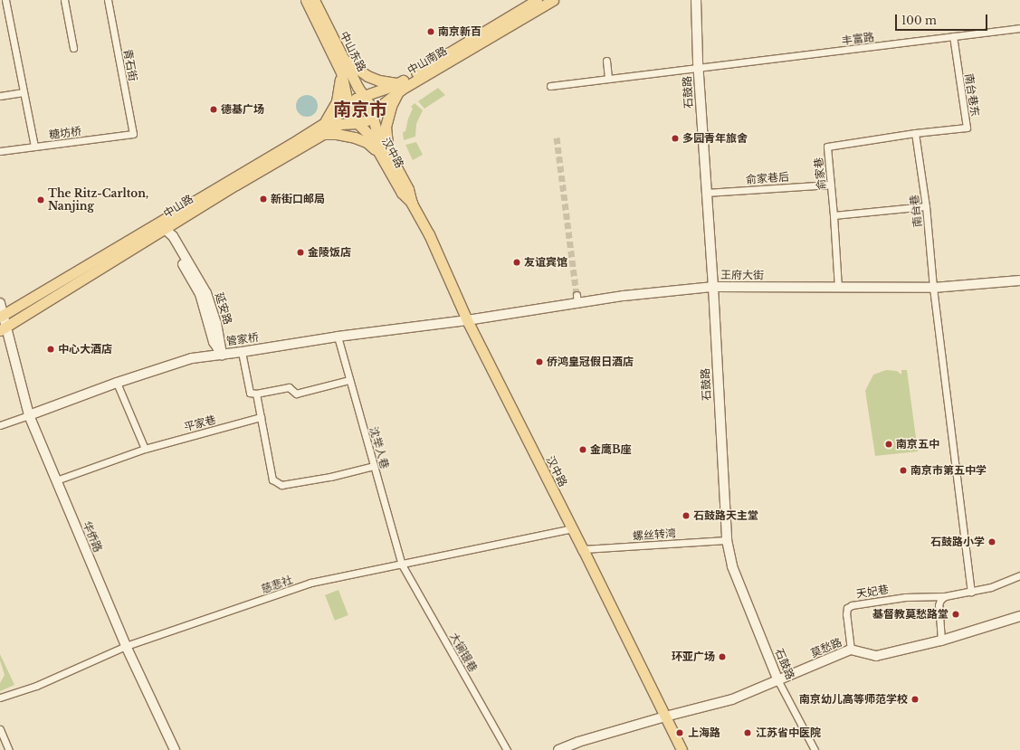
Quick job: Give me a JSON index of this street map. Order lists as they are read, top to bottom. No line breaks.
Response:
{"streets":{"main road":["中山东路","中山南路","汉中路","中山路"],"street":["丰富路","青石街","石鼓路","南台巷东","糖坊桥","俞家巷","俞家巷后","南台巷","王府大街","延安路","管家桥","平家巷","沈举人巷","螺丝转湾","华侨路","慈悲社","天妃巷","莫愁路","大锏银巷"]},"crossings":[["丰富路","石鼓路"],["丰富路","南台巷东"],["中山东路","中山南路"],["中山东路","汉中路"],["中山东路","中山路"],["中山南路","汉中路"],["中山南路","中山路"],["青石街","糖坊桥"],["石鼓路","俞家巷后"],["石鼓路","王府大街"],["石鼓路","螺丝转湾"],["石鼓路","莫愁路"],["南台巷东","俞家巷"],["南台巷东","南台巷"],["汉中路","中山路"],["汉中路","王府大街"],["汉中路","管家桥"],["汉中路","螺丝转湾"],["汉中路","慈悲社"],["汉中路","莫愁路"],["俞家巷","俞家巷后"],["俞家巷","南台巷"],["俞家巷","王府大街"],["中山路","延安路"],["中山路","华侨路"],["南台巷","王府大街"],["南台巷","天妃巷"],["王府大街","管家桥"],["延安路","管家桥"],["管家桥","沈举人巷"],["管家桥","华侨路"],["平家巷","华侨路"],["沈举人巷","慈悲社"],["沈举人巷","大锏银巷"],["华侨路","慈悲社"],["慈悲社","大锏银巷"],["天妃巷","莫愁路"]],"districts":["南京市"],"places":["南京新百","德基广场","多园青年旅舍","新街口邮局","The Ritz-Carlton, Nanjing","金陵饭店","友谊宾馆","中心大酒店","侨鸿皇冠假日酒店","南京五中","金鹰B座","南京市第五中学","石鼓路天主堂","石鼓路小学","基督教莫愁路堂","环亚广场","南京幼儿高等师范学校","上海路","江苏省中医院"],"scale_bar":"100 m"}
